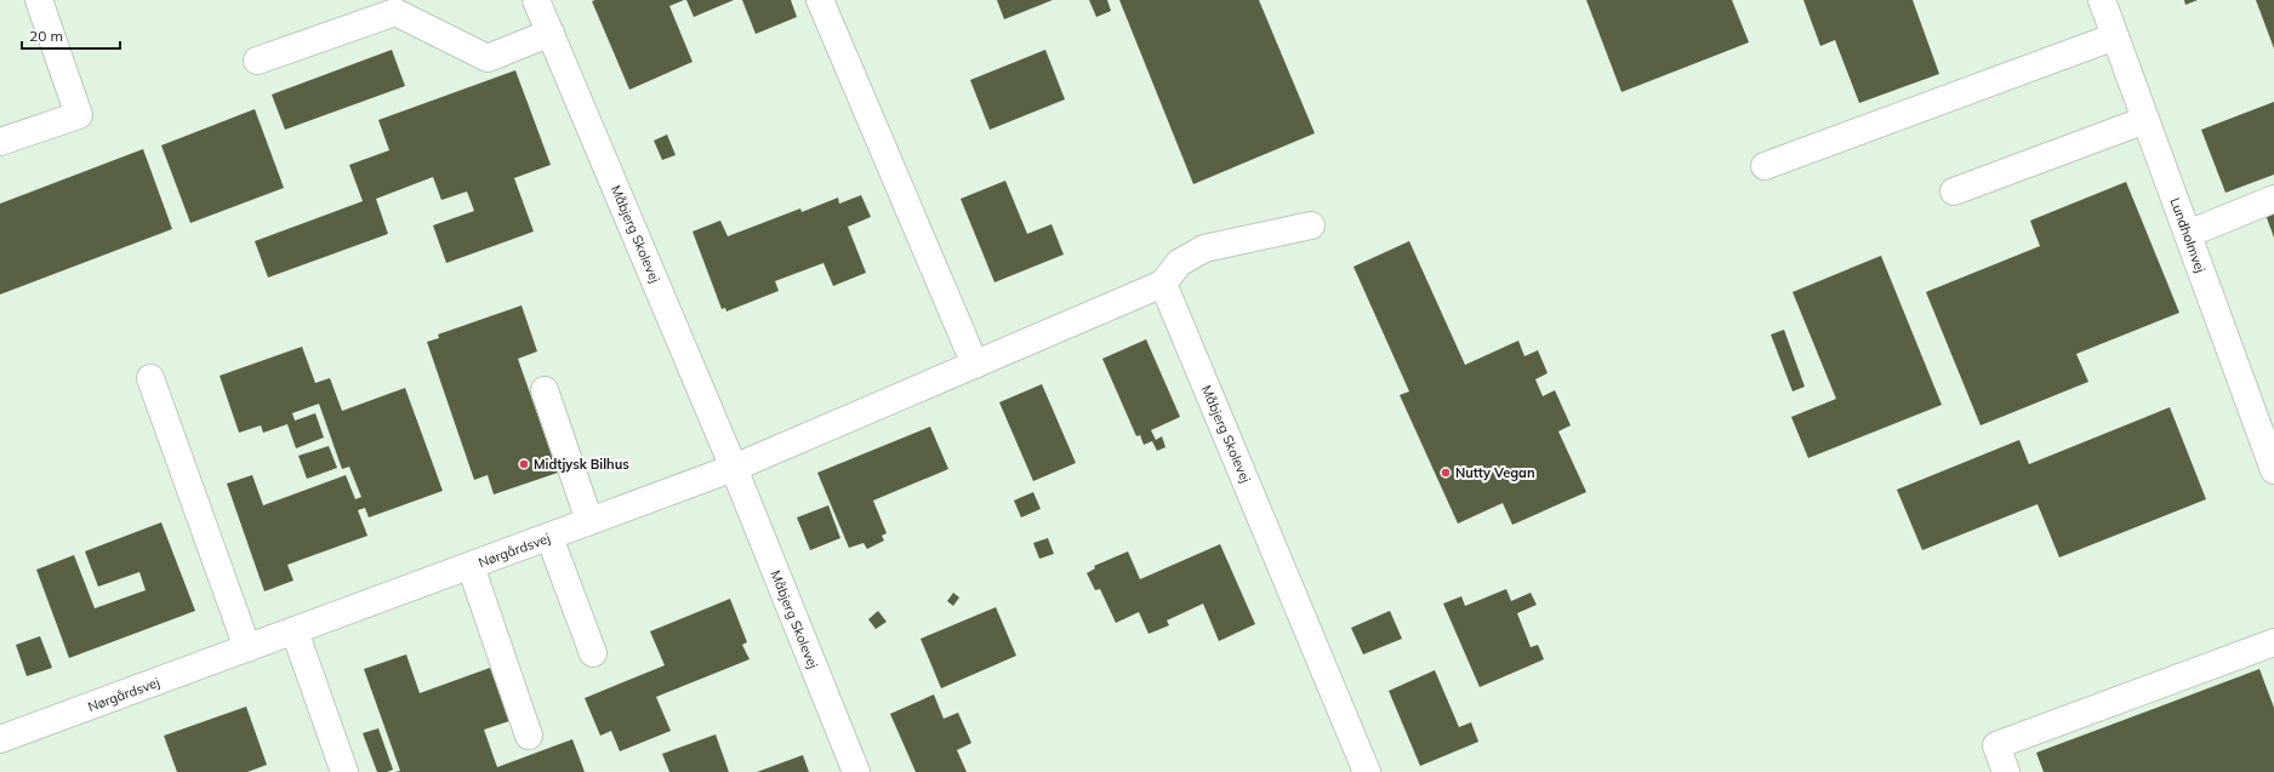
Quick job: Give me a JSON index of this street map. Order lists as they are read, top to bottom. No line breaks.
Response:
{"streets":{"street":["Måbjerg Skolevej","Lundholmvej","Nørgårdsvej"]},"crossings":[["Måbjerg Skolevej","Nørgårdsvej"]],"places":["Midtjysk Bilhus","Nutty Vegan"],"scale_bar":"20 m"}
